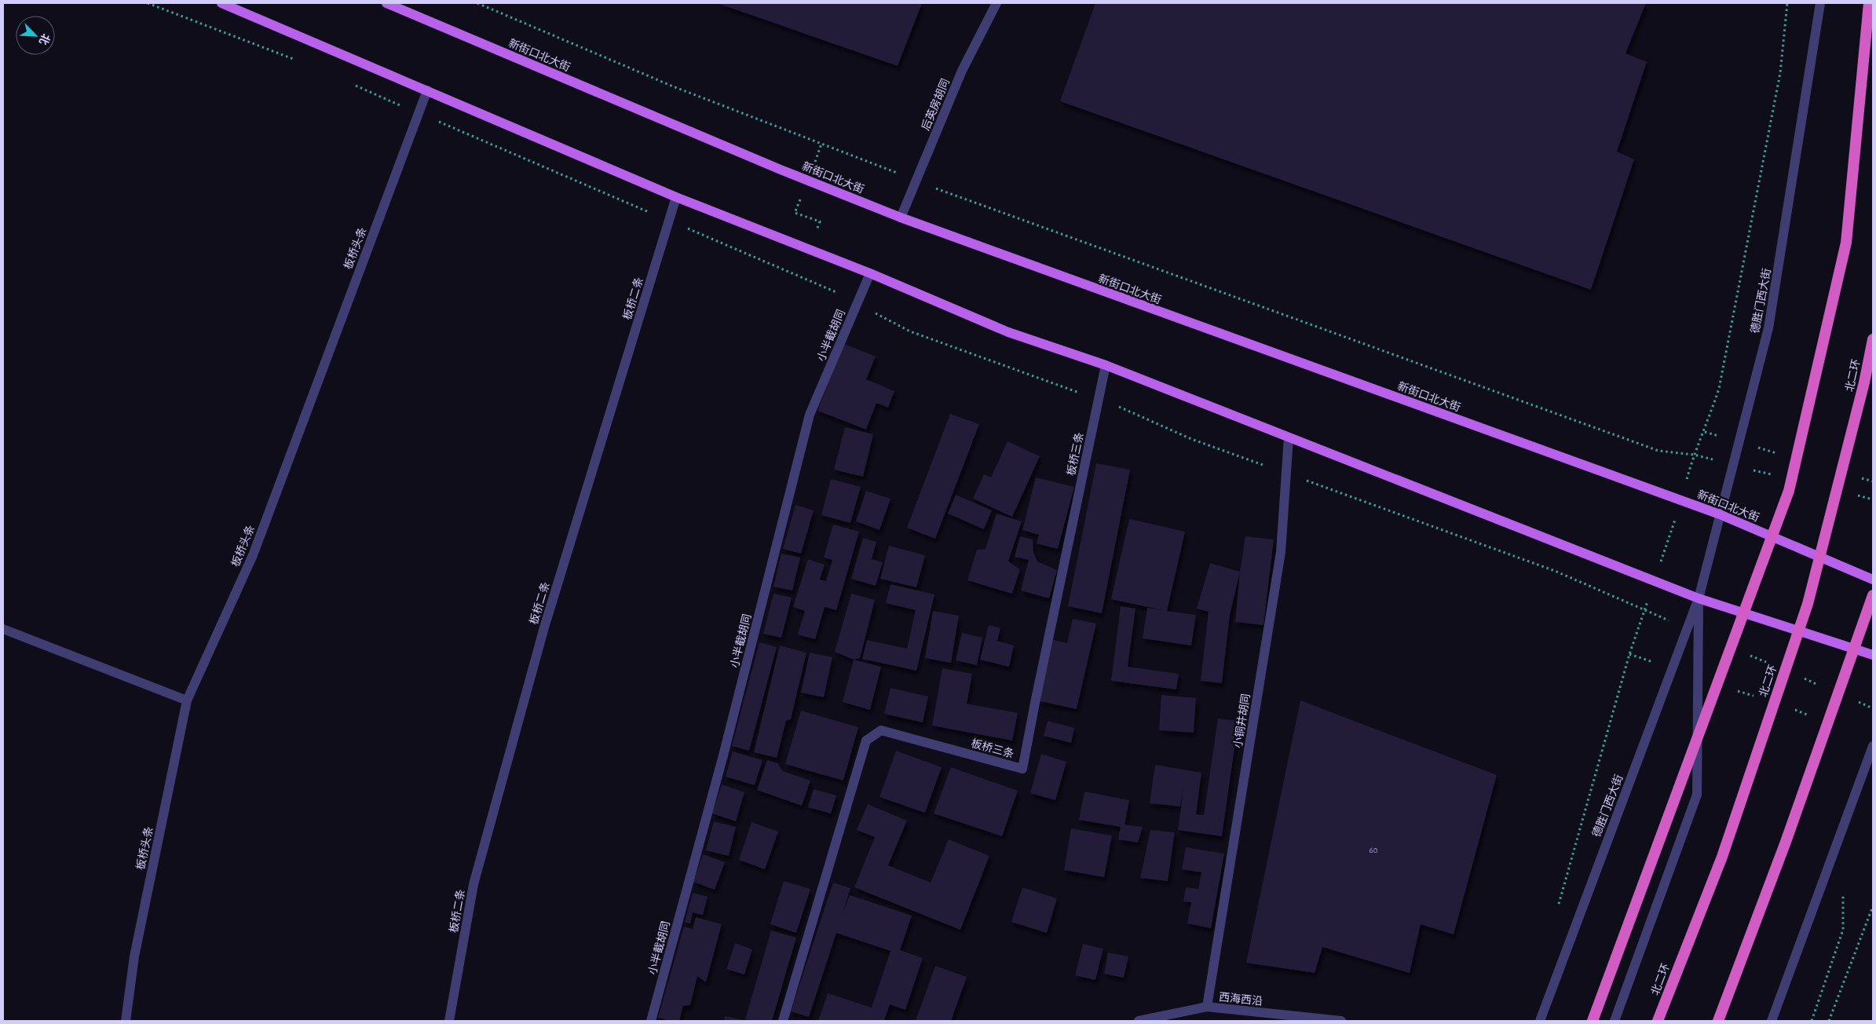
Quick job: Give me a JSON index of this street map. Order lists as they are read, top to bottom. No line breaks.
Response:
{"streets":{"highway":["北二环"],"main road":["新街口北大街"],"street":["后英房胡同","板桥头条","板桥二条","德胜门西大街","小半截胡同","板桥三条","小铜井胡同","西海西沿"]},"crossings":[["新街口北大街","后英房胡同"],["新街口北大街","德胜门西大街"],["小铜井胡同","西海西沿"]],"house_numbers":["60"],"north":"bottom right"}
